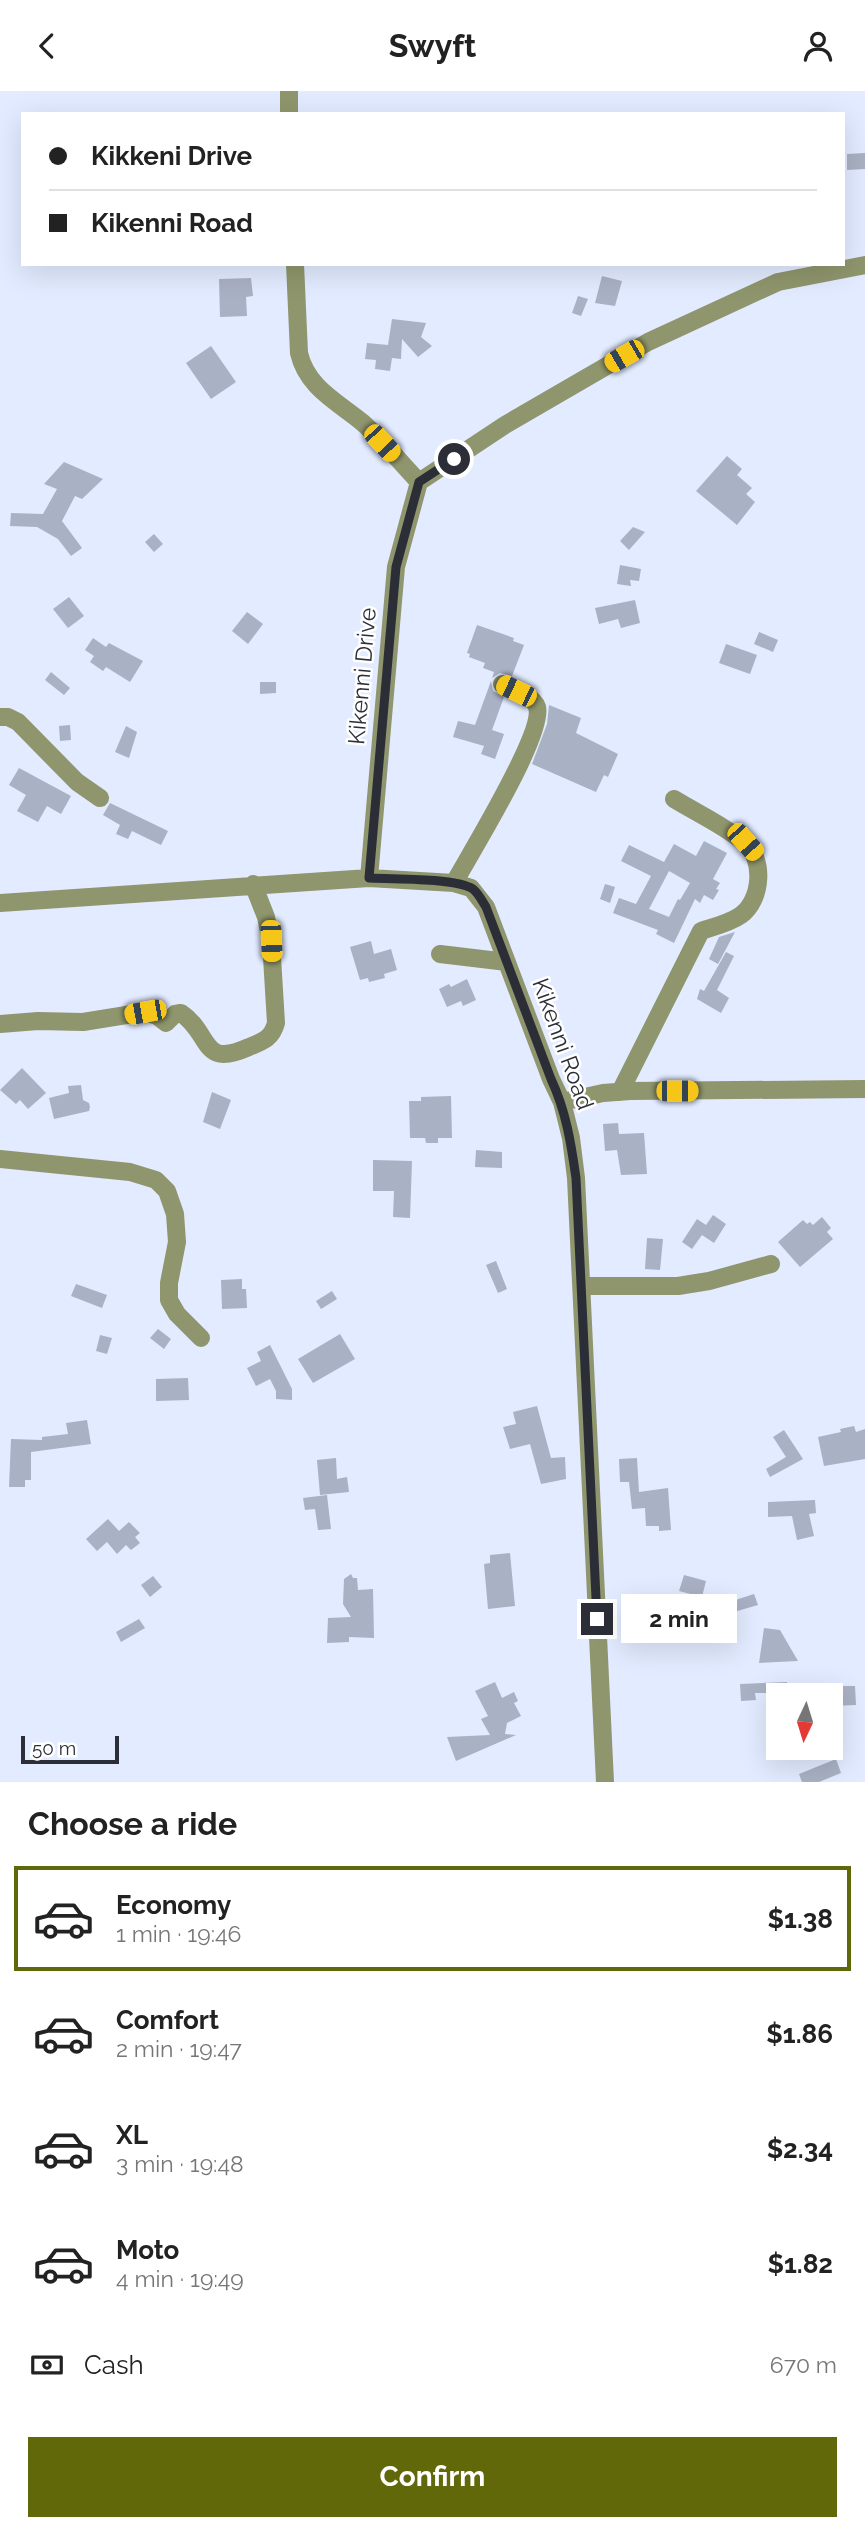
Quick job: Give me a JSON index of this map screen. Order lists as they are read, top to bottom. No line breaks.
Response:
{"streets":{"street":["Kikenni Drive","Kikenni Road"]},"crossings":[["Kikenni Drive","Kikenni Road"]],"scale_bar":"50 m","north":"bottom","page":{"header":"Swyft","banner":["Kikkeni Drive","Kikenni Road"],"bubble":"2 min","scale":"50 m","heading":"Choose a ride","list":[{"name":"Economy","note":"1 min · 19:46","value":"$1.38"},{"name":"Comfort","note":"2 min · 19:47","value":"$1.86"},{"name":"XL","note":"3 min · 19:48","value":"$2.34"},{"name":"Moto","note":"4 min · 19:49","value":"$1.82"}],"pay":["Cash","670 m"],"buttons":"Confirm"}}
